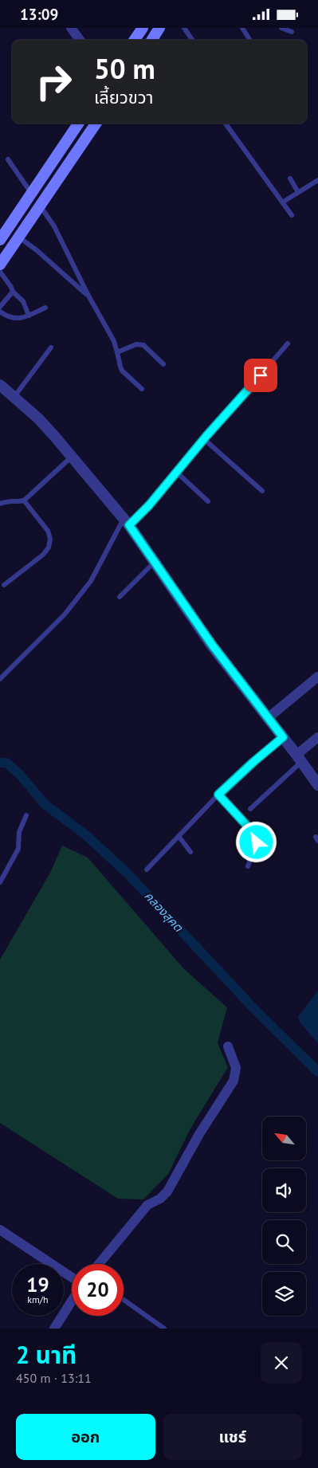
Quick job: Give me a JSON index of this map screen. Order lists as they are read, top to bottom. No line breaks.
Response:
{"water":["คลองสุคต"],"north":"top left","page":{"status":"13:09","turn":["50 m","เลี้ยวขวา"],"speed":"19 km/h","limit":"20","heading":["2 นาที","450 m · 13:11"],"buttons":["ออก","แชร์"]}}
